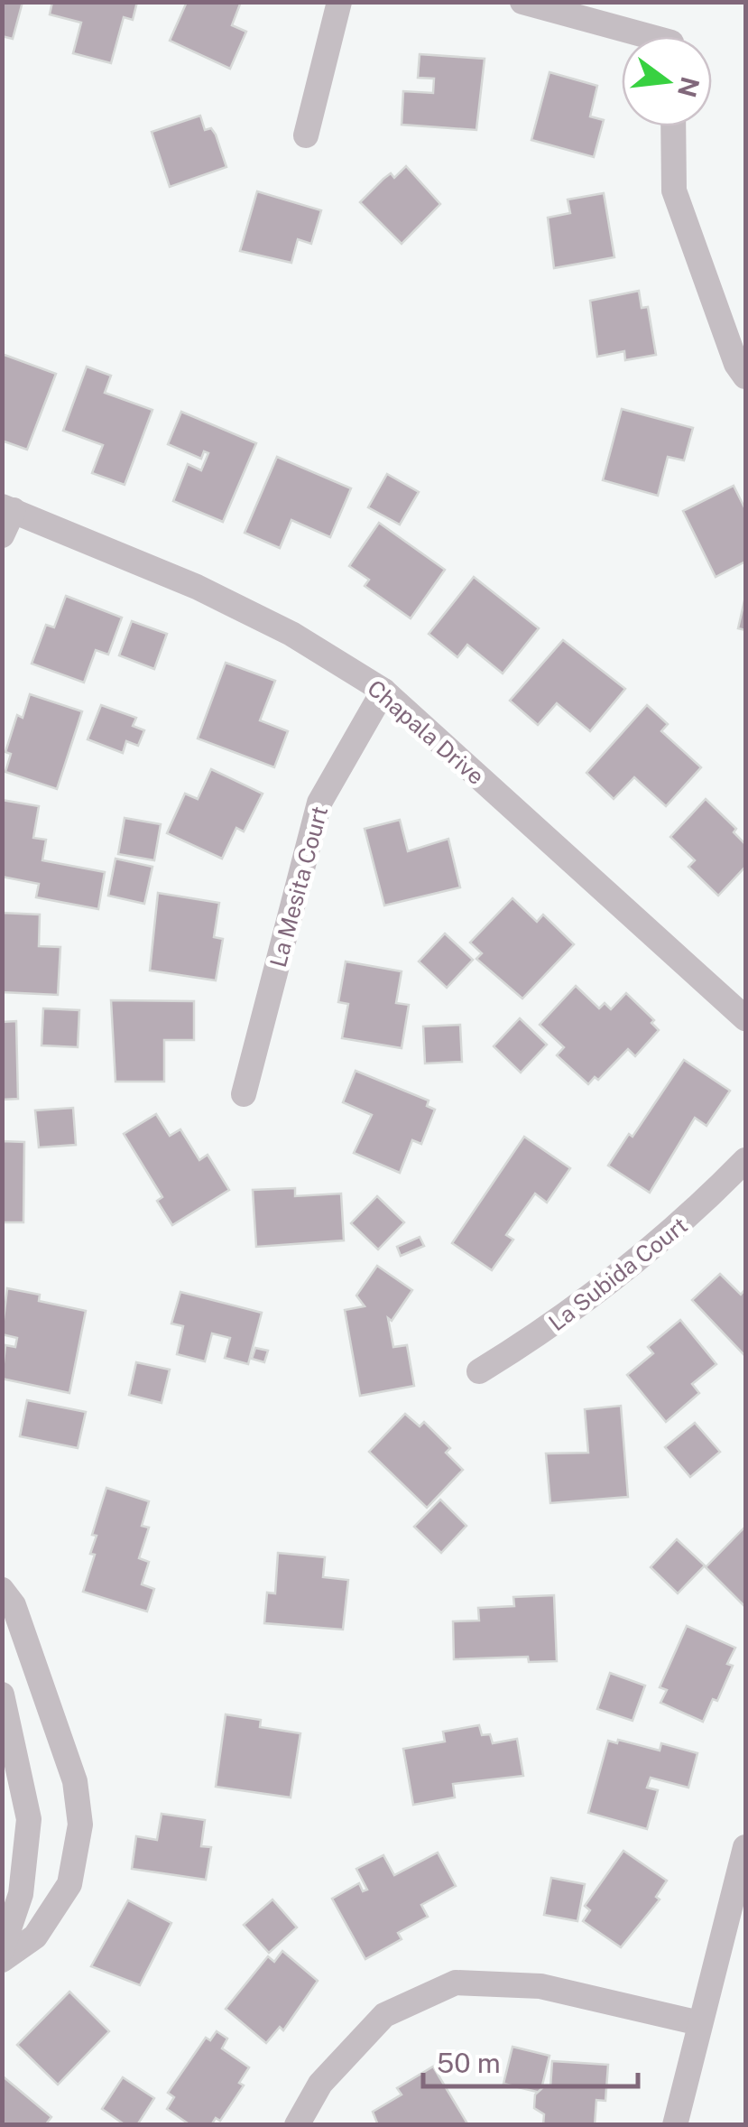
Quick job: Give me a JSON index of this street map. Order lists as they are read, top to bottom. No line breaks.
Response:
{"streets":{"street":["Chapala Drive","La Mesita Court","La Subida Court"]},"crossings":[["Chapala Drive","La Mesita Court"]],"scale_bar":"50 m","north":"right"}
